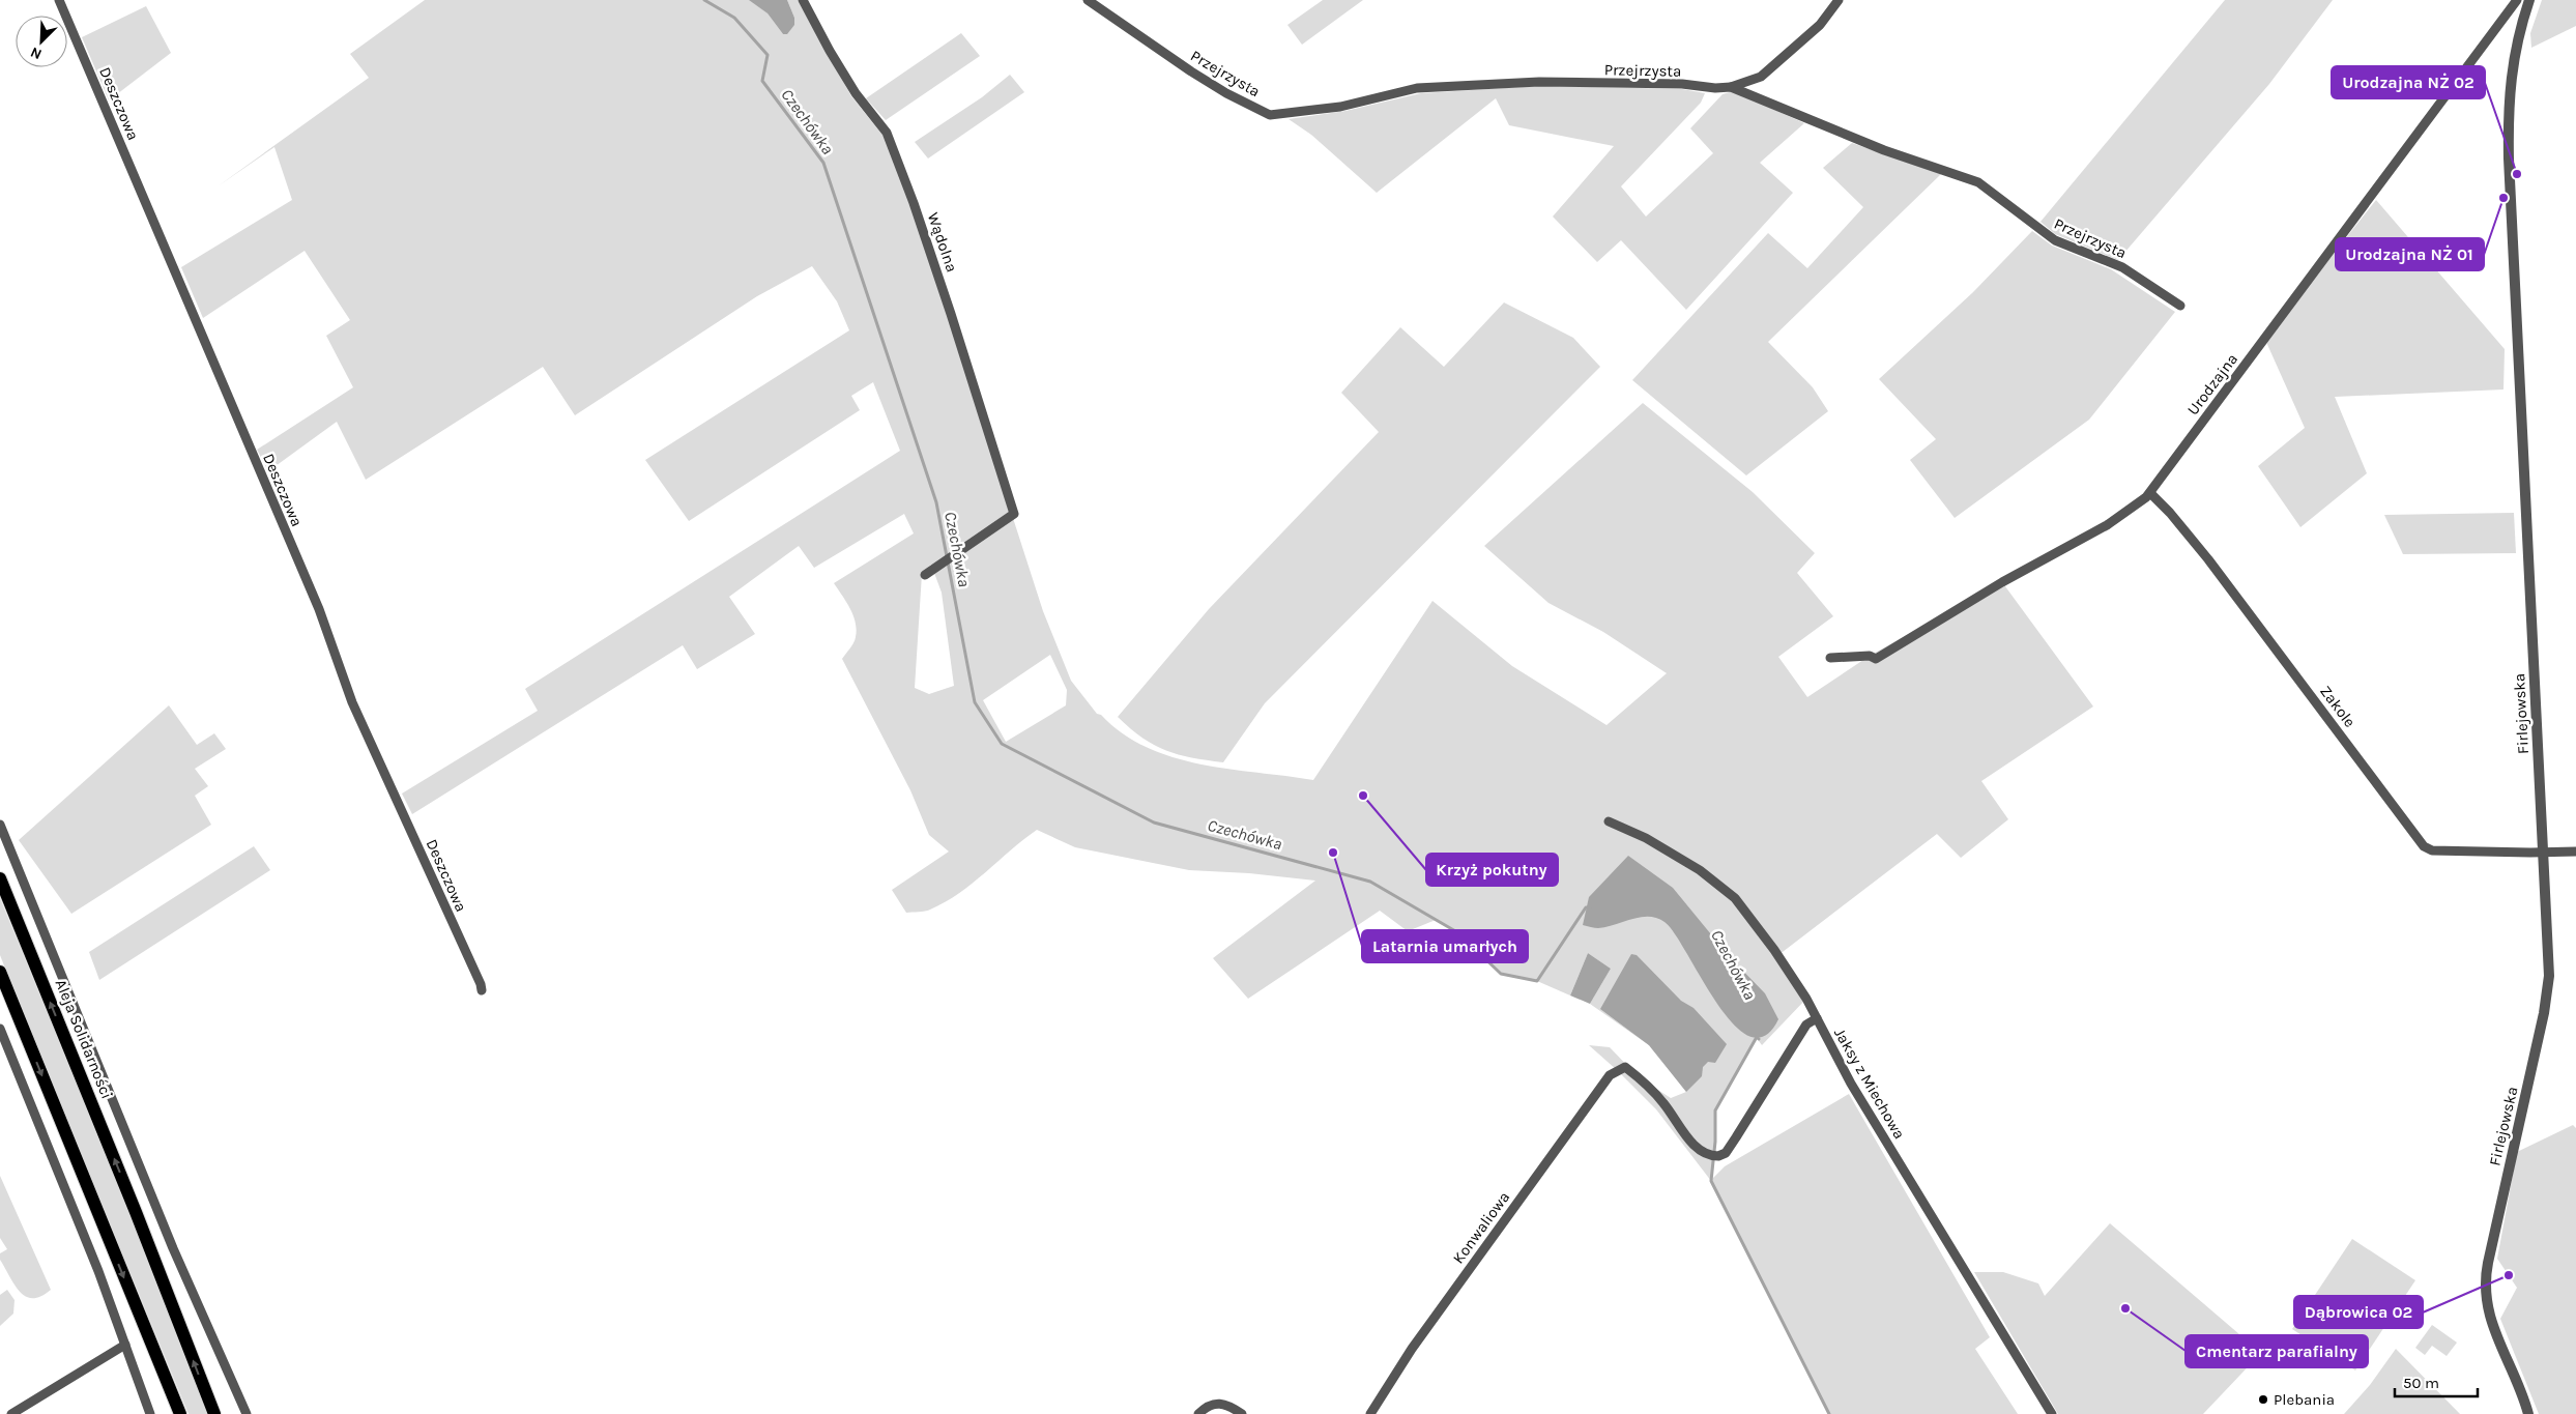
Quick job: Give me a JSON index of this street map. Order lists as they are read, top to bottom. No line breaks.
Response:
{"streets":{"main road":["Aleja Solidarności"],"street":["Przejrzysta","Deszczowa","Wądolna","Urodzajna","Zakole","Firlejowska","Jaksy z Miechowa","Konwaliowa"]},"crossings":[["Urodzajna","Zakole"],["Zakole","Firlejowska"],["Jaksy z Miechowa","Konwaliowa"]],"water":["Czechówka"],"places":["Urodzajna NŻ 02","Urodzajna NŻ 01","Krzyż pokutny","Latarnia umarłych","Dąbrowica 02","Cmentarz parafialny","Plebania"],"scale_bar":"50 m","north":"bottom left"}
